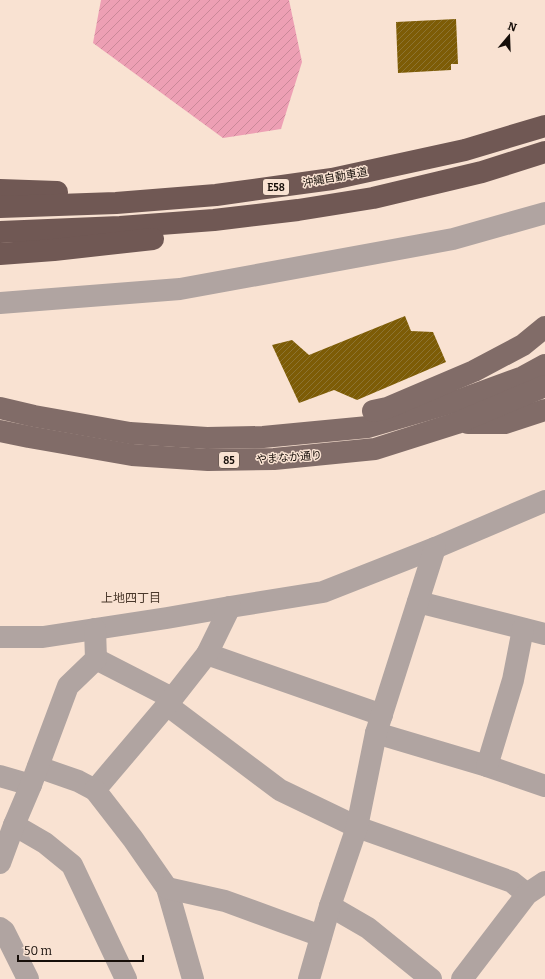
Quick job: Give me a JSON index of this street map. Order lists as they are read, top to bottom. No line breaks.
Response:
{"streets":{"highway":["沖縄自動車道","E58"],"main road":["やまなか通り","85"]},"districts":["上地四丁目"],"scale_bar":"50 m","north":"top"}
